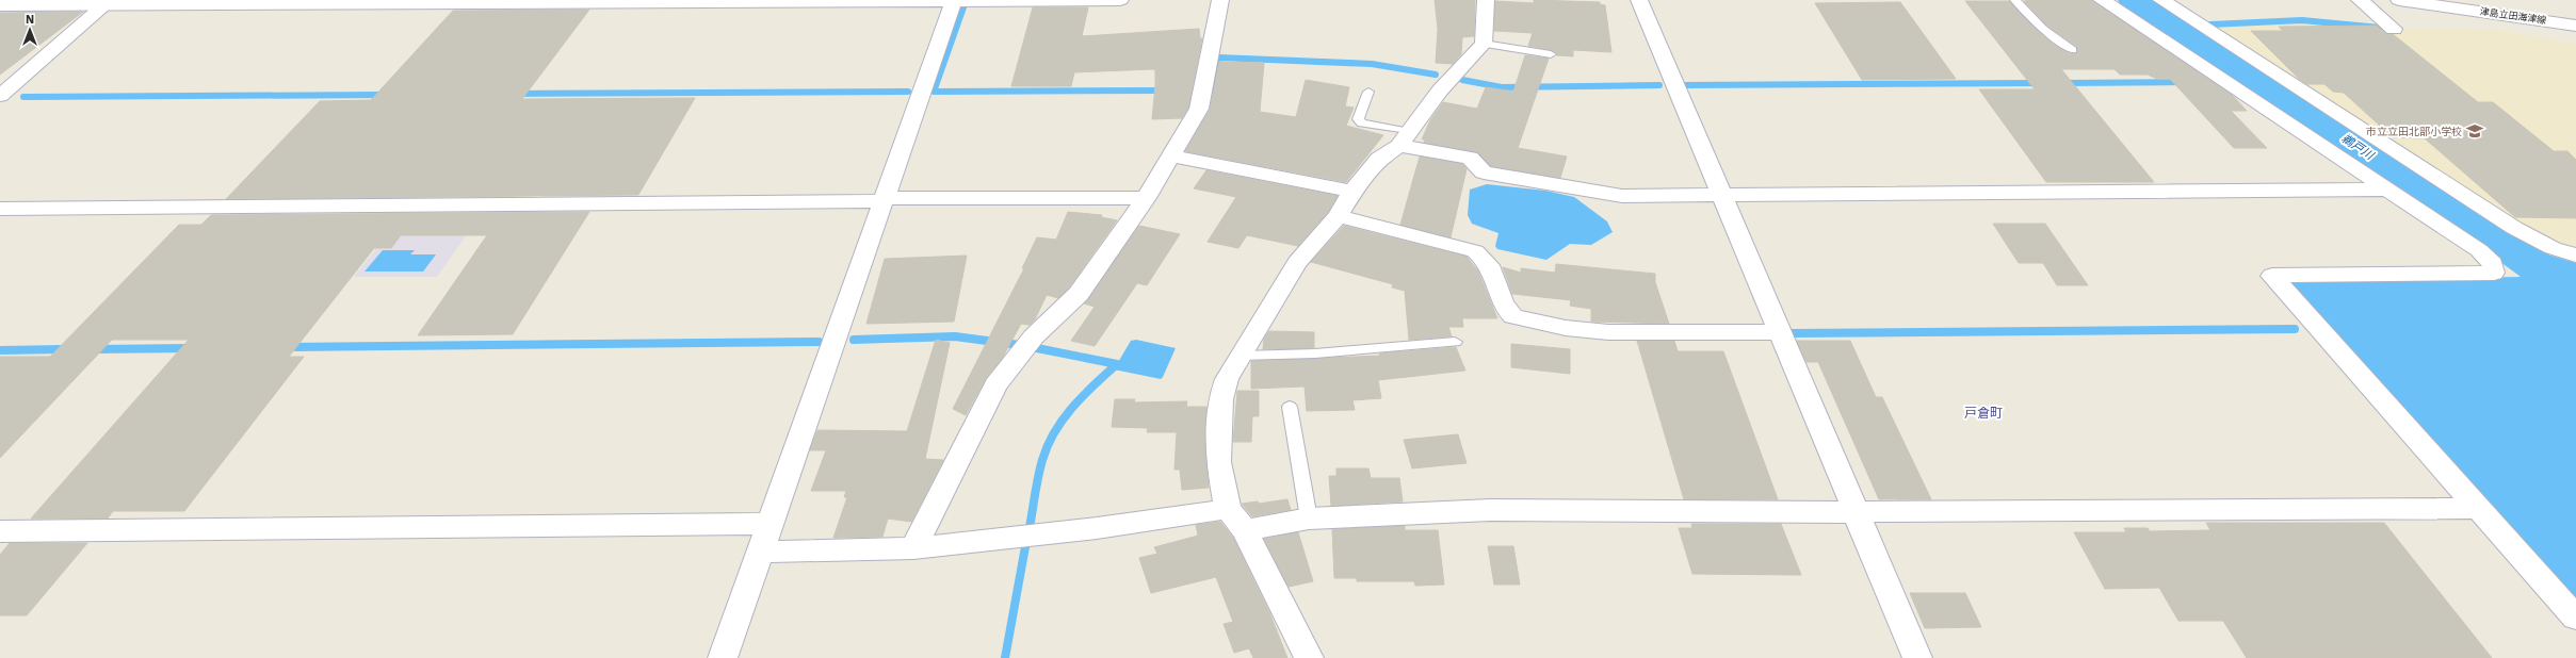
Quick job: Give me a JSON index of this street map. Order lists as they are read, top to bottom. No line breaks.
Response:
{"streets":{"street":["津島立田海津線"]},"districts":["戸倉町"],"water":["鵜戸川"],"places":{"school or university":["市立立田北部小学校"]},"north":"top"}
